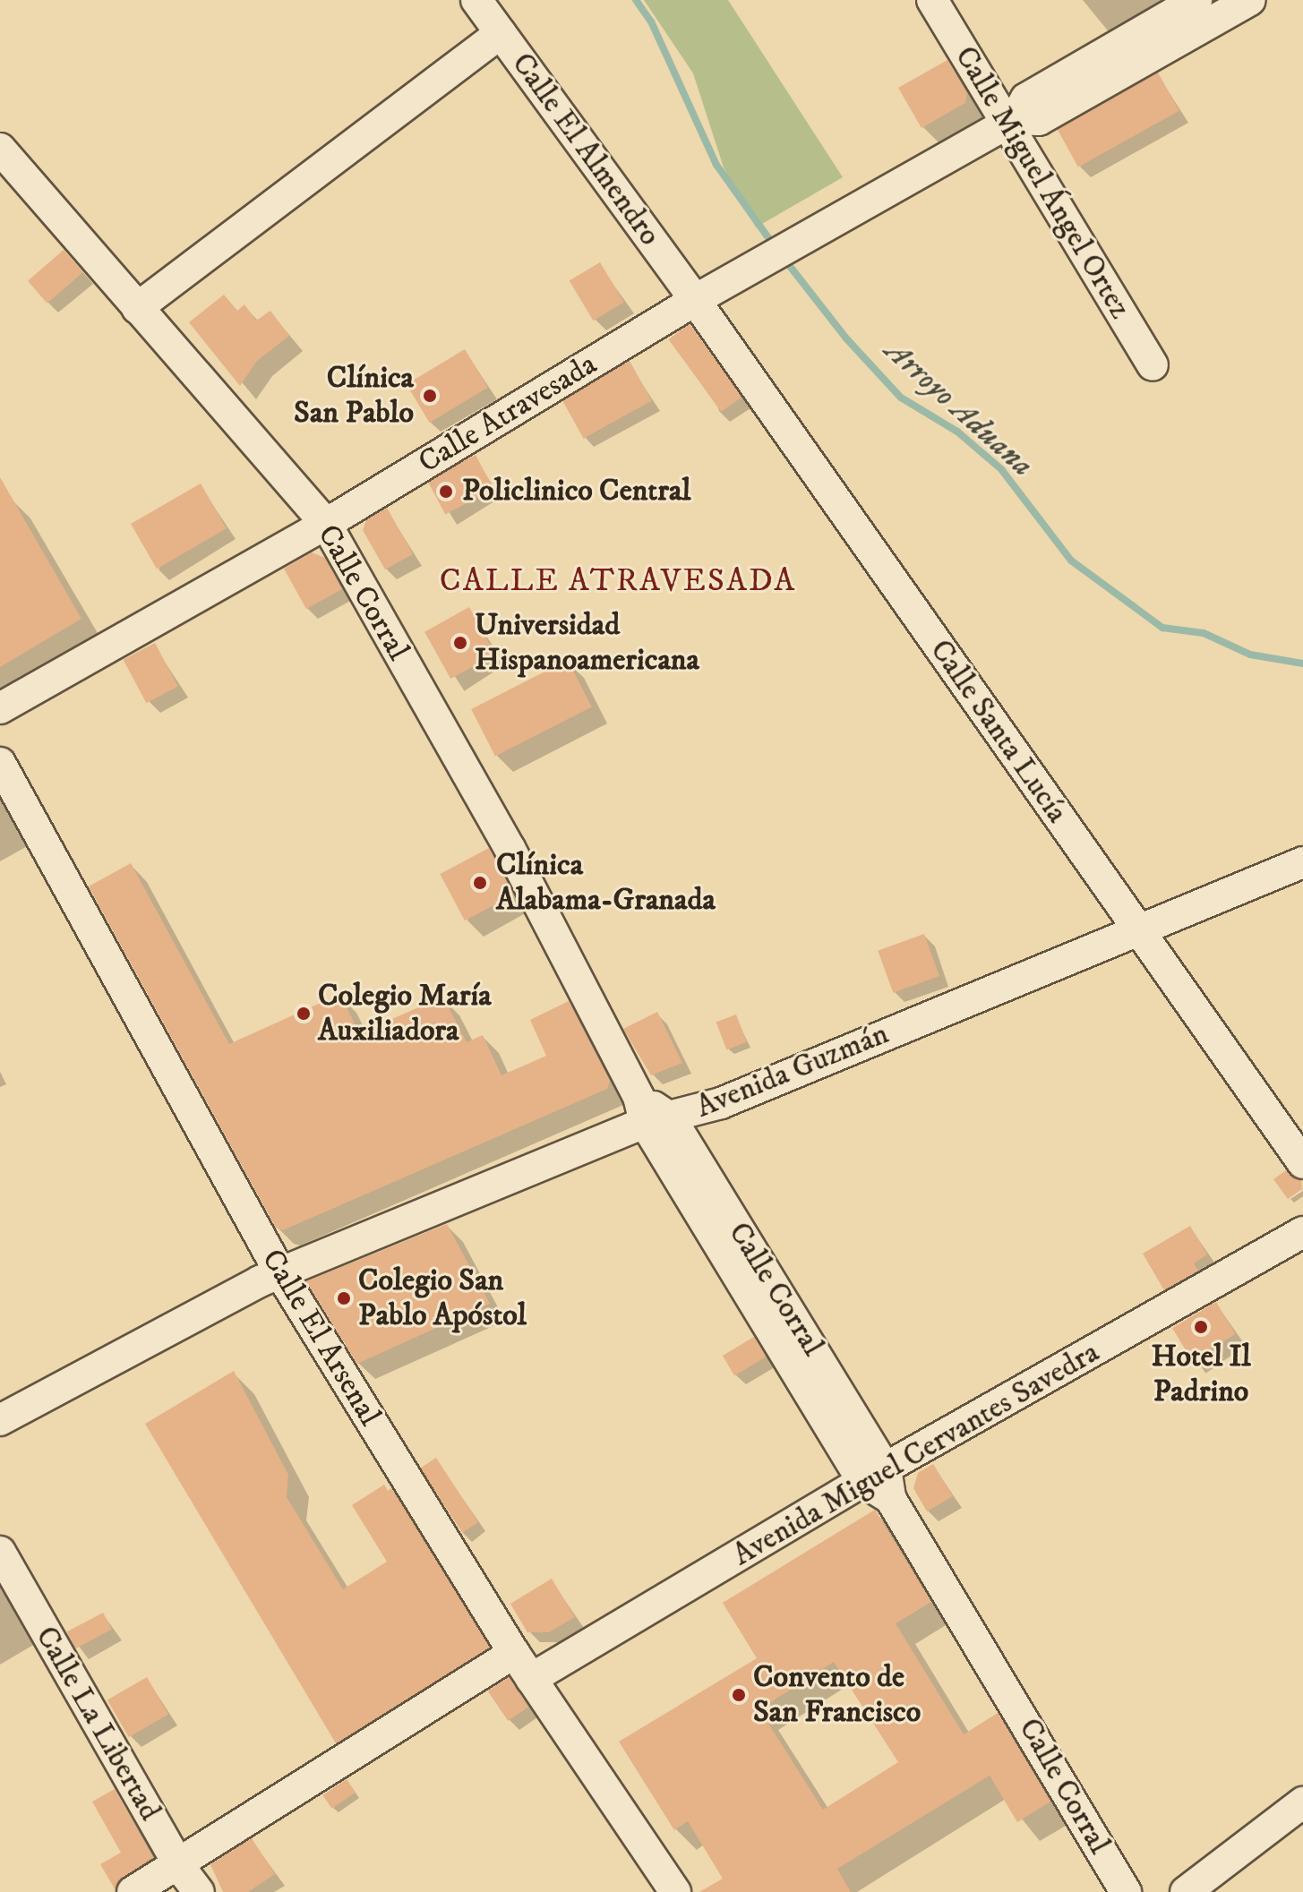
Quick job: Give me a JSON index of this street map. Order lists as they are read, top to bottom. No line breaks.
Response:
{"streets":{"street":["Calle El Almendro","Calle Miguel Ángel Ortez","Calle Atravesada","Calle Corral","Calle Santa Lucía","Avenida Guzmán","Calle El Arsenal","Avenida Miguel Cervantes Savedra","Calle La Libertad"]},"crossings":[["Calle El Almendro","Calle Atravesada"],["Calle El Almendro","Calle Santa Lucía"],["Calle Miguel Ángel Ortez","Calle Atravesada"],["Calle Atravesada","Calle Corral"],["Calle Atravesada","Calle Santa Lucía"],["Calle Corral","Avenida Guzmán"],["Calle Corral","Avenida Miguel Cervantes Savedra"],["Calle Santa Lucía","Avenida Guzmán"],["Avenida Guzmán","Calle El Arsenal"],["Calle El Arsenal","Avenida Miguel Cervantes Savedra"]],"districts":["CALLE ATRAVESADA"],"water":["Arroyo Aduana"],"places":["Clínica San Pablo","Policlinico Central","Universidad Hispanoamericana","Clínica Alabama-Granada","Colegio María Auxiliadora","Colegio San Pablo Apóstol","Hotel Il Padrino","Convento de San Francisco"]}
